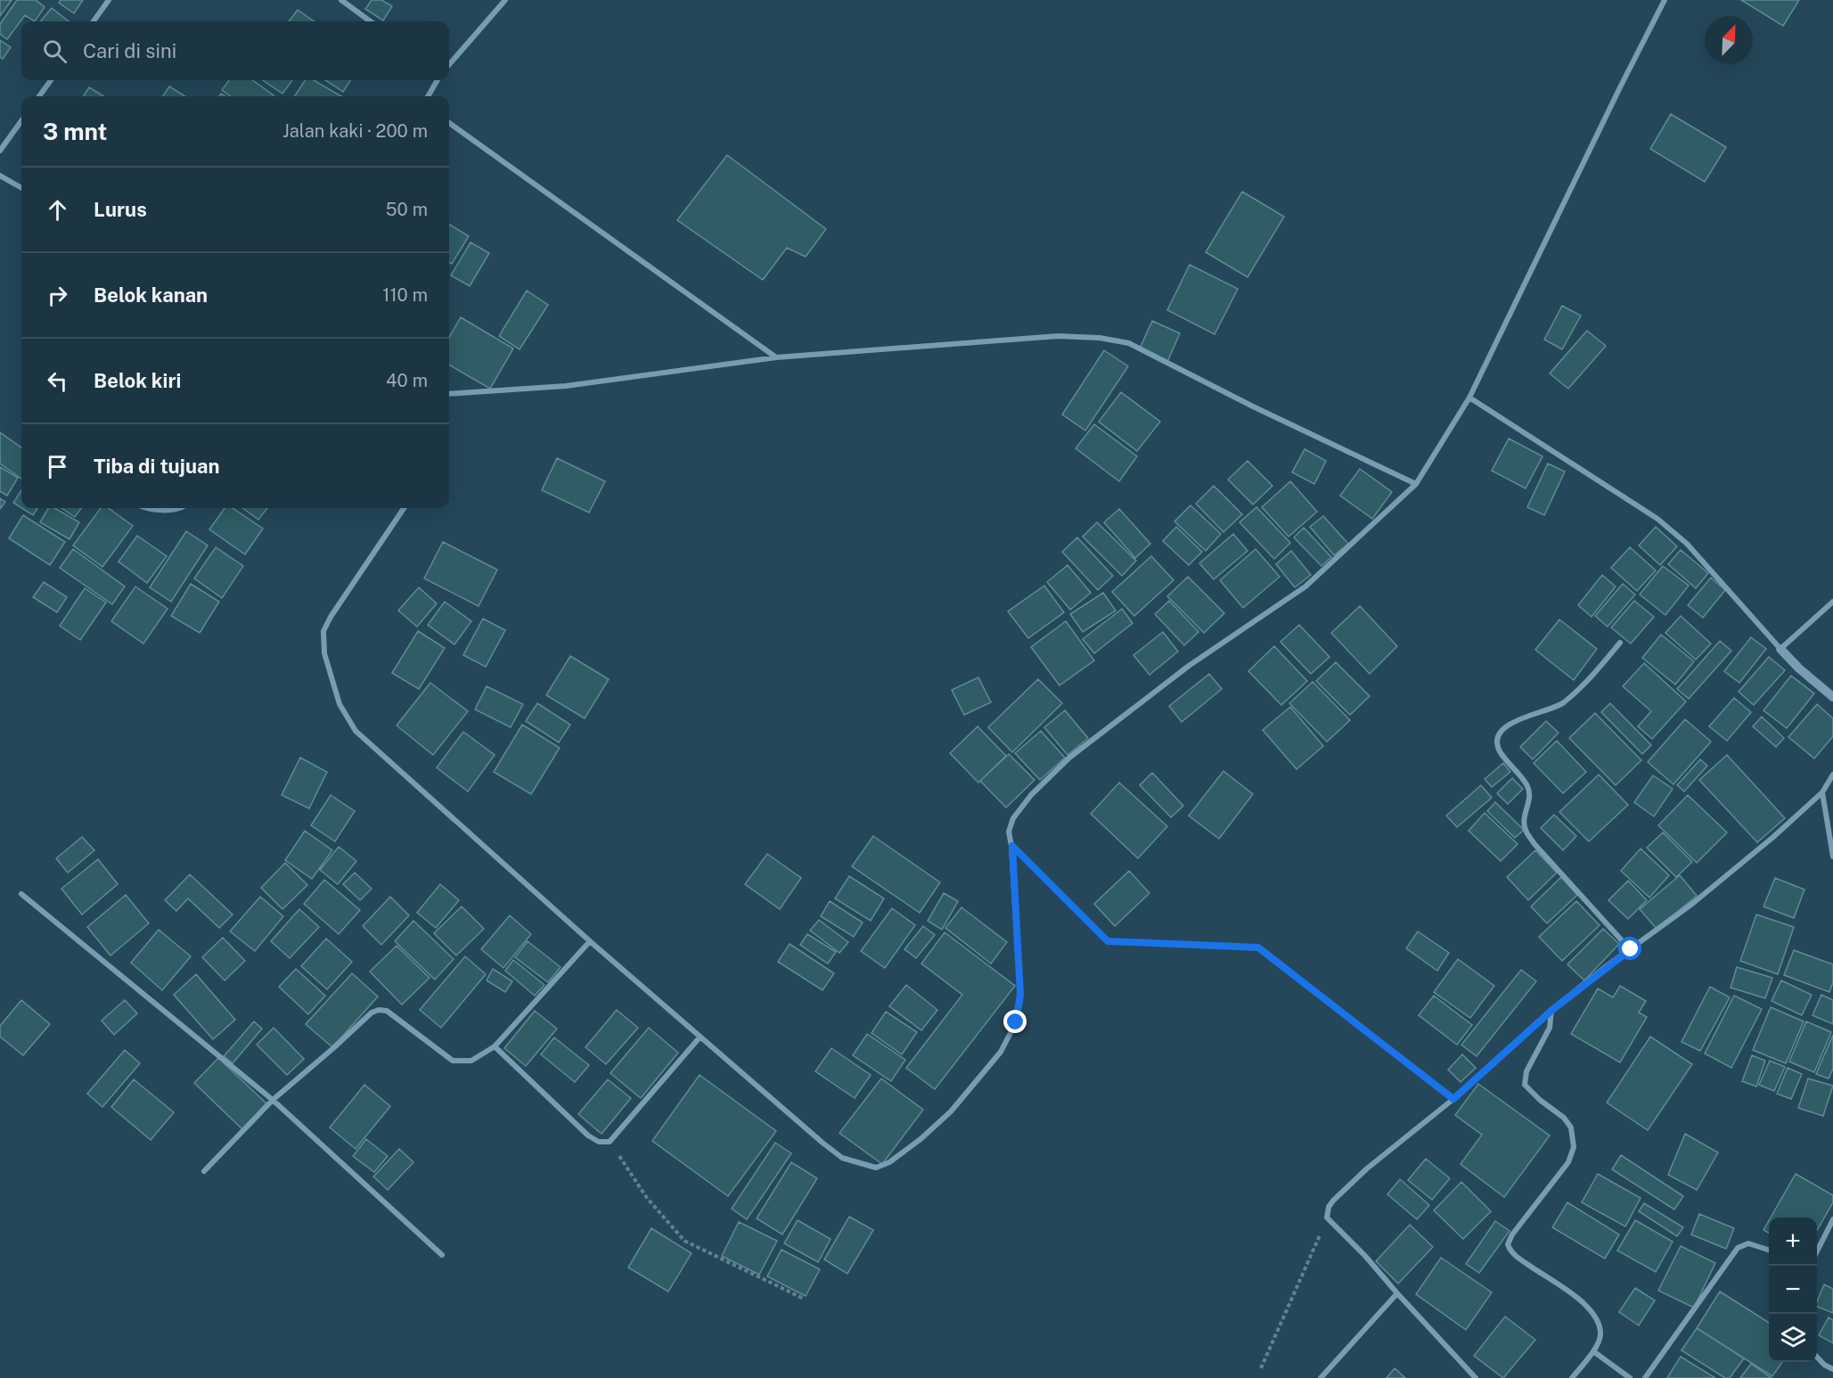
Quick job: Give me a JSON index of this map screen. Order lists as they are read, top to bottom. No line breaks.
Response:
{"north":"top right","page":{"search":"Cari di sini","heading":["3 mnt","Jalan kaki · 200 m"],"list":[["Lurus","50 m"],["Belok kanan","110 m"],["Belok kiri","40 m"],"Tiba di tujuan"],"map_buttons":["+","−"]}}
